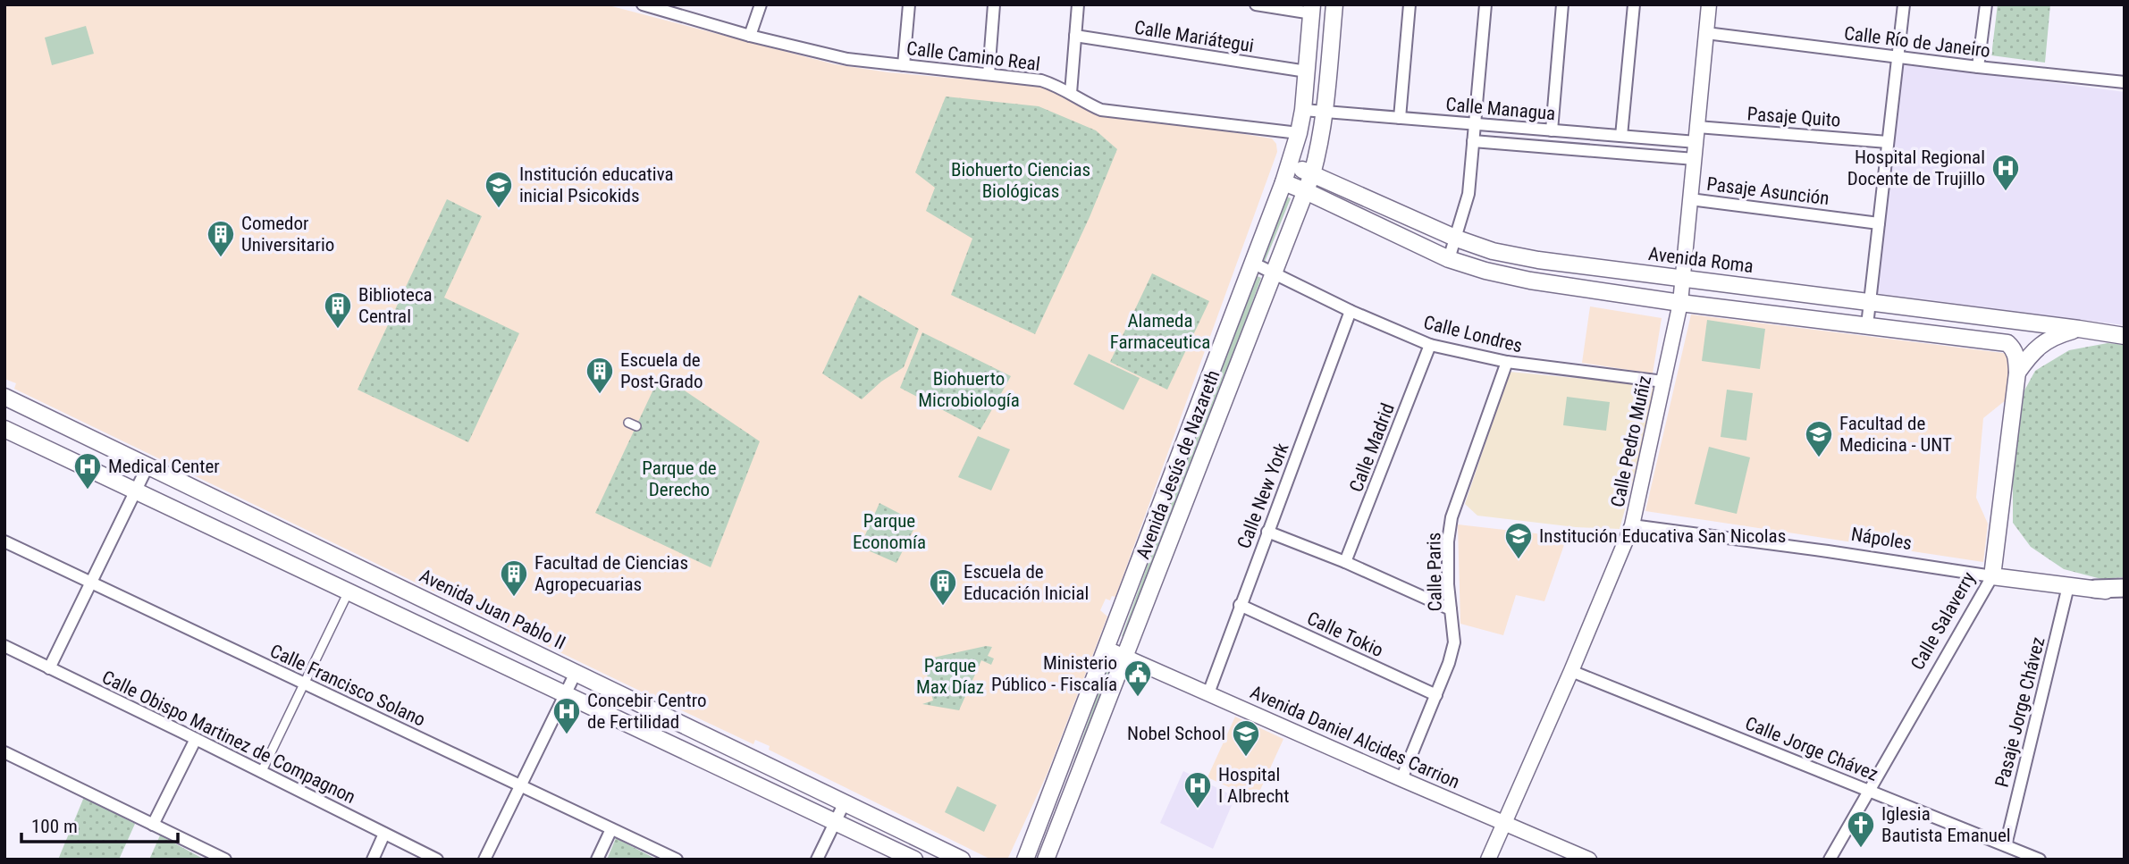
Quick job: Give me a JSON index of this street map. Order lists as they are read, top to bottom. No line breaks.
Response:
{"streets":{"main road":["Avenida Roma","Avenida Jesús de Nazareth","Nápoles","Avenida Juan Pablo II","Calle Salaverry"],"street":["Calle Mariátegui","Calle Río de Janeiro","Calle Camino Real","Calle Managua","Pasaje Quito","Pasaje Asunción","Calle Londres","Calle Pedro Muñiz","Calle Madrid","Calle New York","Calle Paris","Calle Tokio","Calle Francisco Solano","Pasaje Jorge Chávez","Calle Obispo Martinez de Compagnon","Avenida Daniel Alcides Carrion","Calle Jorge Chávez"]},"crossings":[["Calle Mariátegui","Avenida Jesús de Nazareth"],["Calle Río de Janeiro","Calle Pedro Muñiz"],["Calle Camino Real","Avenida Jesús de Nazareth"],["Calle Managua","Pasaje Quito"],["Calle Managua","Calle Pedro Muñiz"],["Calle Managua","Avenida Jesús de Nazareth"],["Pasaje Quito","Calle Pedro Muñiz"],["Pasaje Asunción","Calle Pedro Muñiz"],["Avenida Roma","Calle Pedro Muñiz"],["Avenida Roma","Avenida Jesús de Nazareth"],["Calle Londres","Calle Pedro Muñiz"],["Calle Londres","Calle Madrid"],["Calle Londres","Avenida Jesús de Nazareth"],["Calle Londres","Calle New York"],["Calle Londres","Calle Paris"],["Calle Pedro Muñiz","Nápoles"],["Calle Pedro Muñiz","Avenida Daniel Alcides Carrion"],["Calle Pedro Muñiz","Calle Jorge Chávez"],["Avenida Jesús de Nazareth","Avenida Daniel Alcides Carrion"],["Calle New York","Calle Tokio"],["Calle New York","Avenida Daniel Alcides Carrion"],["Nápoles","Calle Salaverry"],["Nápoles","Pasaje Jorge Chávez"],["Calle Paris","Calle Tokio"],["Calle Paris","Avenida Daniel Alcides Carrion"],["Calle Salaverry","Calle Jorge Chávez"],["Pasaje Jorge Chávez","Calle Jorge Chávez"]],"parks":["Biohuerto Ciencias Biológicas","Alameda Farmaceutica","Biohuerto Microbiología","Parque de Derecho","Parque Economía","Parque Max Díaz"],"places":{"hospital":["Hospital Regional Docente de Trujillo","Medical Center","Concebir Centro de Fertilidad","Hospital I Albrecht"],"school or university":["Institución educativa inicial Psicokids","Facultad de Medicina - UNT","Institución Educativa San Nicolas","Nobel School"],"building":["Comedor Universitario","Biblioteca Central","Escuela de Post-Grado","Facultad de Ciencias Agropecuarias","Escuela de Educación Inicial"],"public building":["Ministerio Público - Fiscalía"],"church":["Iglesia Bautista Emanuel"]},"scale_bar":"100 m"}
